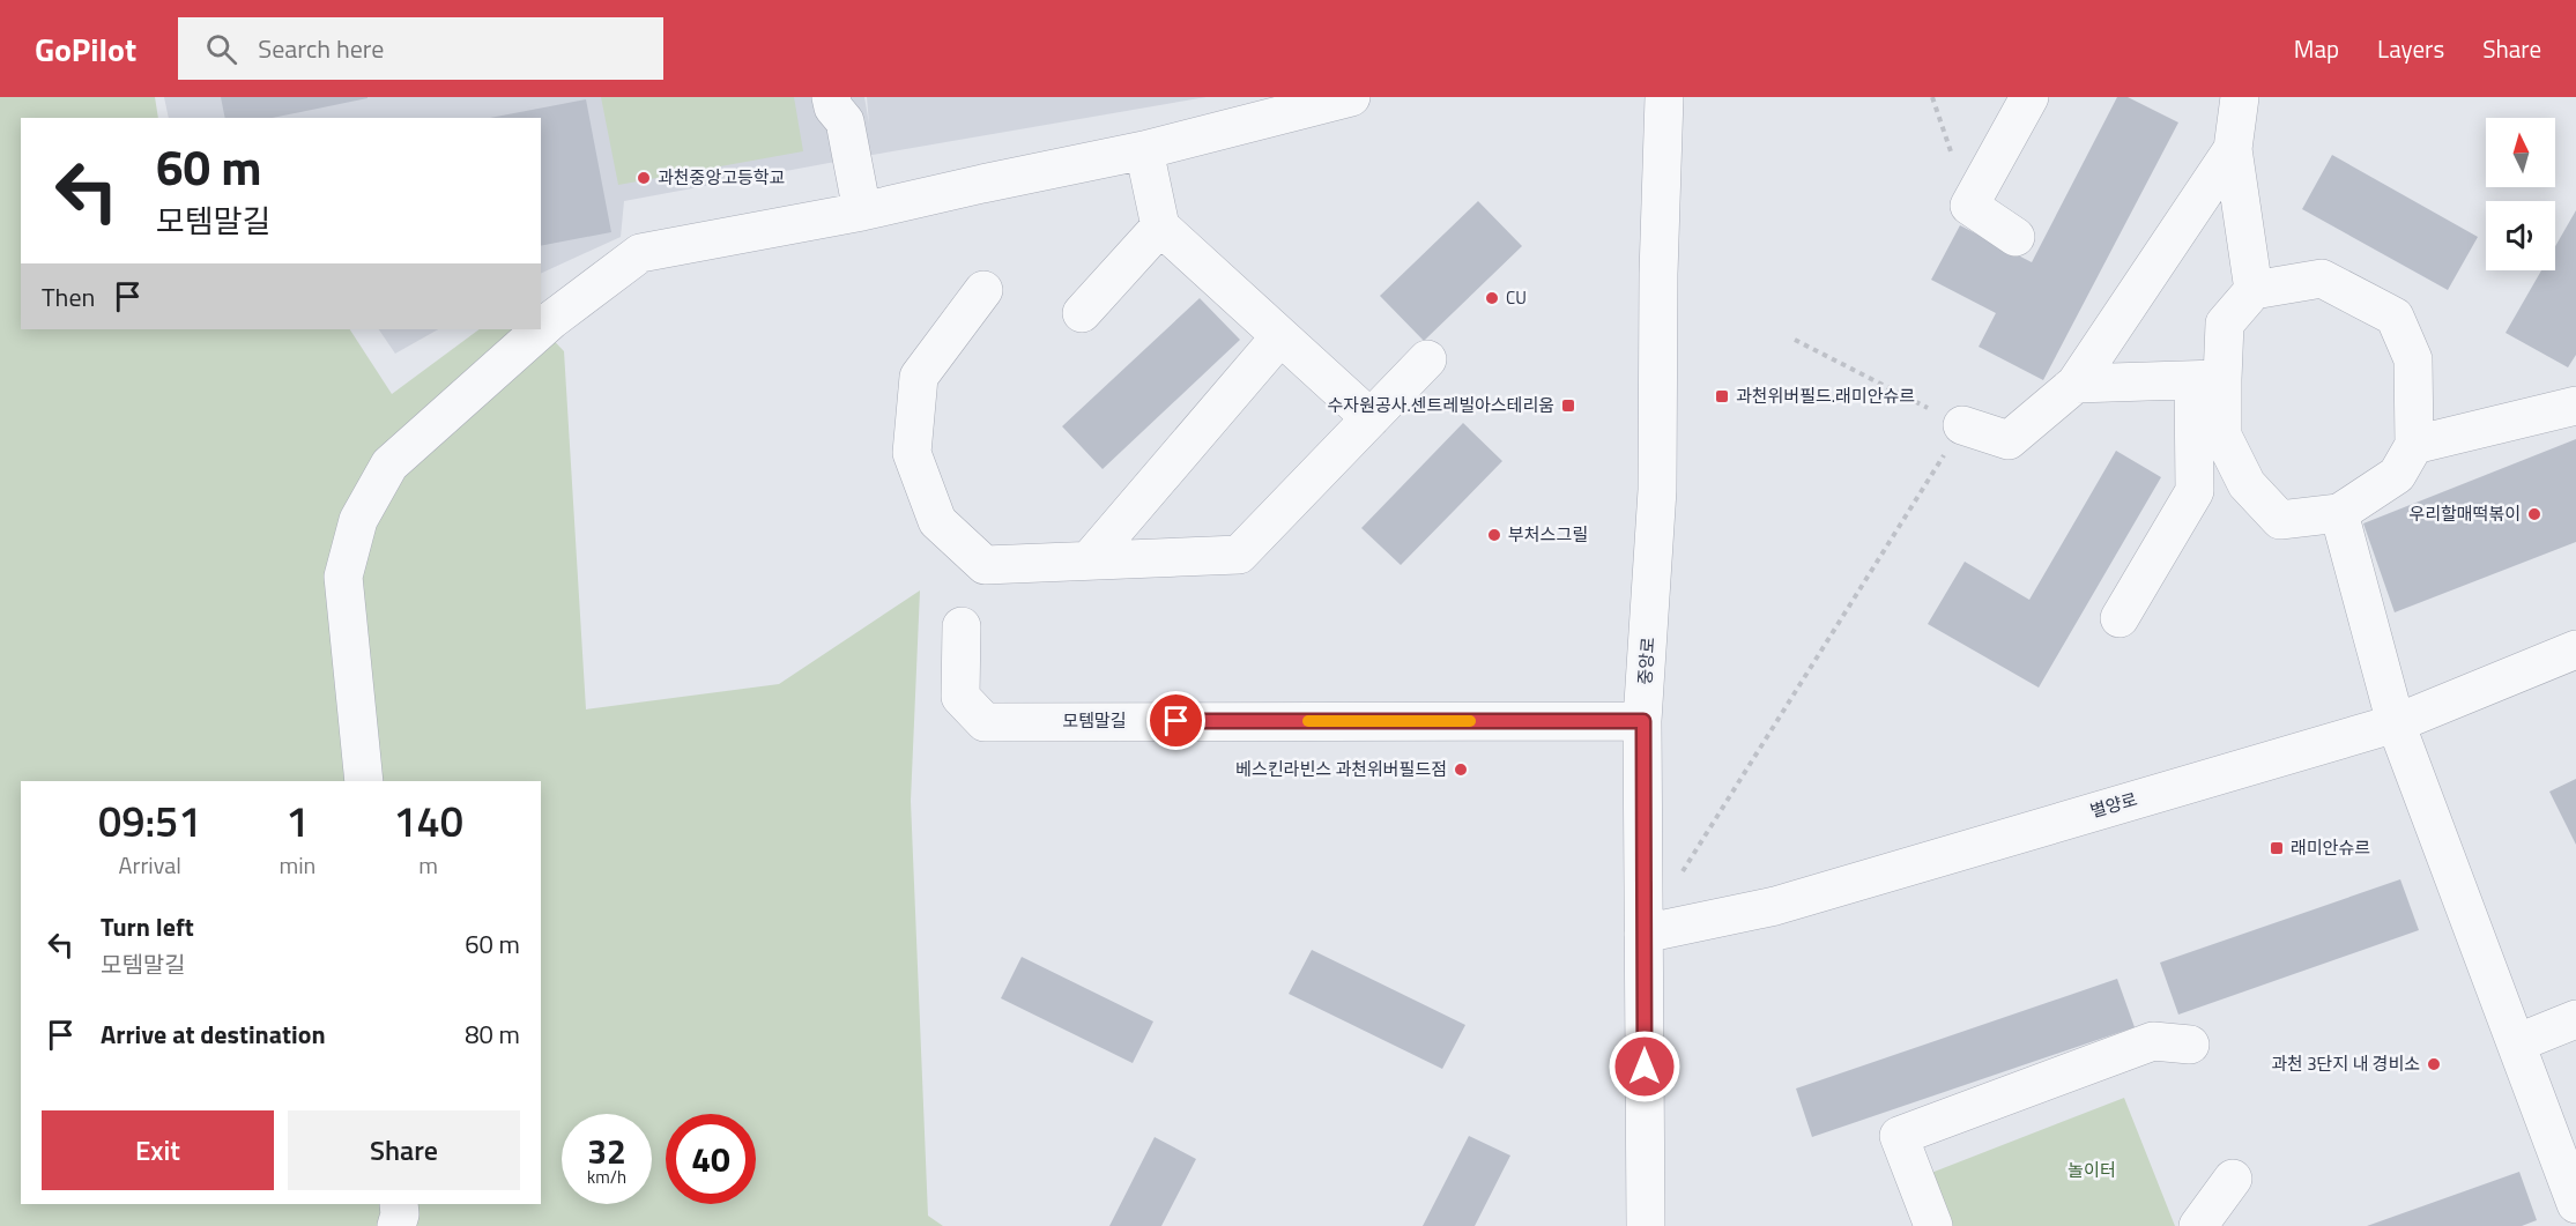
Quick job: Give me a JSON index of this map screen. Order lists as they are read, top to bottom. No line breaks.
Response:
{"streets":{"street":["중앙로","모템말길","별양로"]},"crossings":[["중앙로","모템말길"],["중앙로","별양로"]],"parks":["놀이터"],"places":{"other":["과천중앙고등학교","CU","우리할매떡볶이","부처스그릴","베스킨라빈스 과천위버필드점","과천 3단지 내 경비소"],"transit":["과천위버필드.래미안슈르","수자원공사.센트레빌아스테리움","래미안슈르"]},"north":"top","page":{"header":"GoPilot","search":"Search here","nav":["Map","Layers","Share"],"turn":["60 m","모템말길"],"then":"Then","eta":["09:51","Arrival","1","min","140","m"],"list":[{"name":"Turn left","note":"모템말길","value":"60 m"},{"name":"Arrive at destination","value":"80 m"}],"buttons":["Exit","Share"],"speed":"32 km/h","limit":"40"}}
